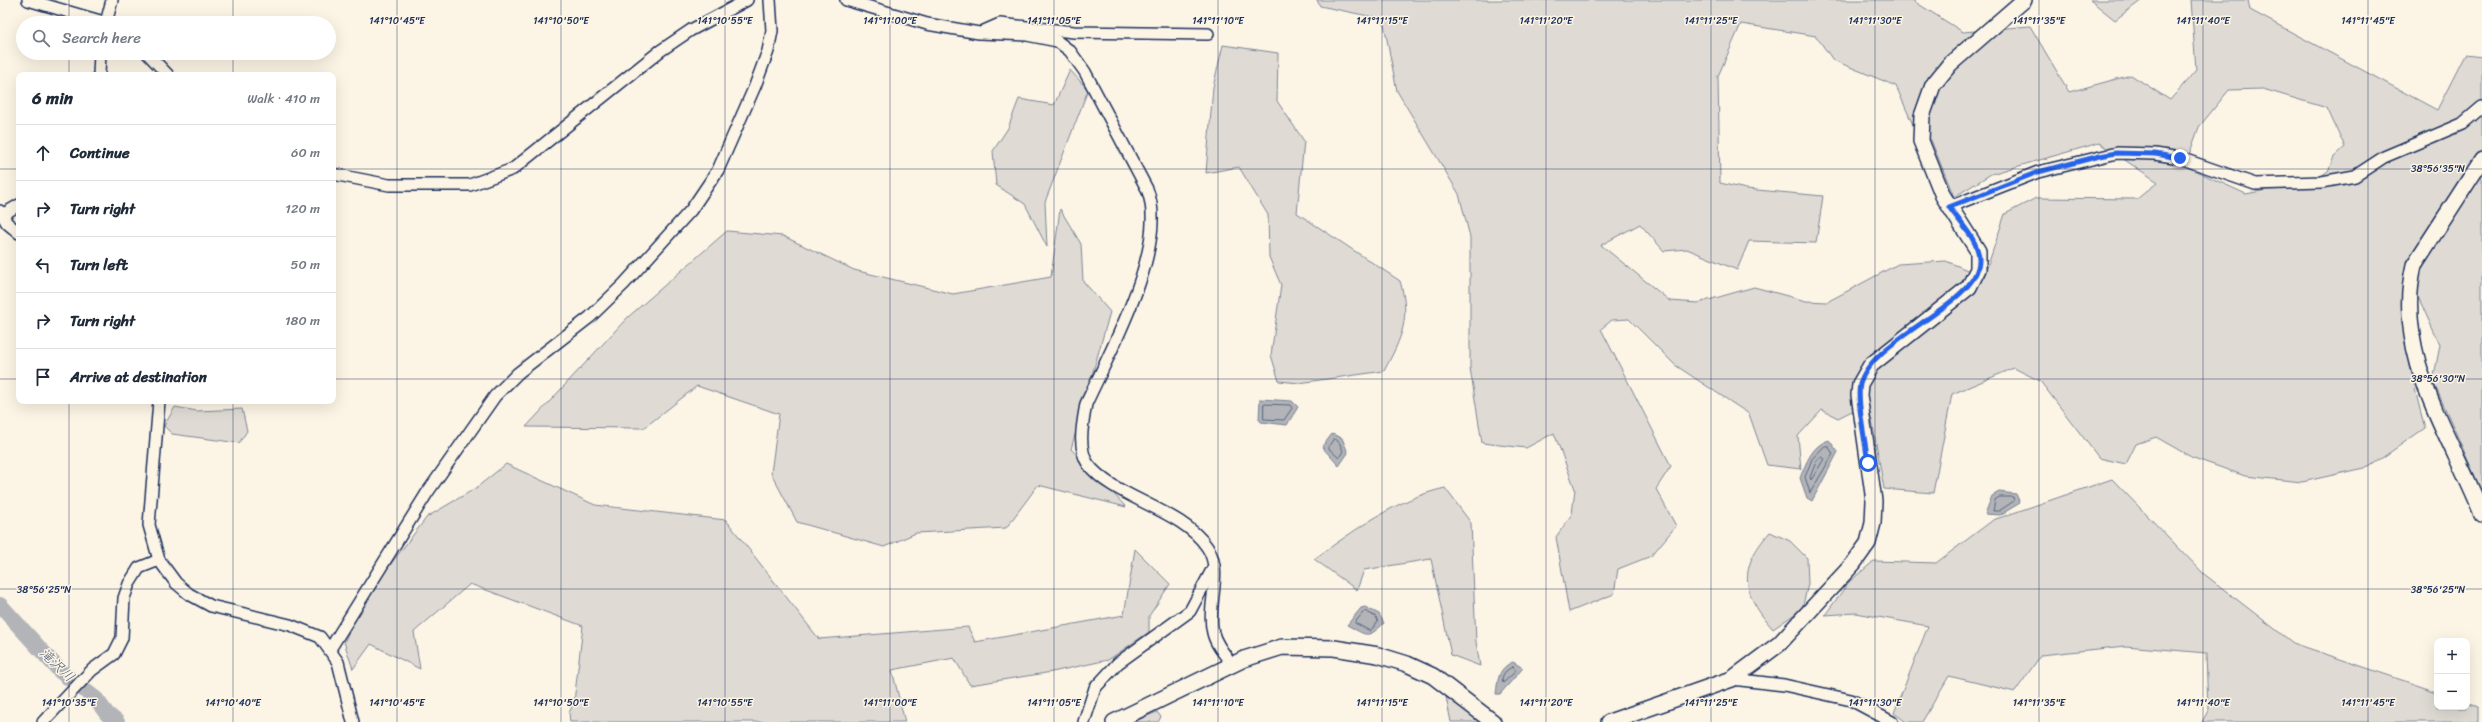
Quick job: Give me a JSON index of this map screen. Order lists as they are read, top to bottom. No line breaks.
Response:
{"water":["滝沢川"],"page":{"search":"Search here","heading":["6 min","Walk · 410 m"],"list":[["Continue","60 m"],["Turn right","120 m"],["Turn left","50 m"],["Turn right","180 m"],"Arrive at destination"],"map_buttons":["+","−"]},"coordinates":["141°10'45\"E","141°10'50\"E","141°10'55\"E","141°11'00\"E","141°11'05\"E","141°11'10\"E","141°11'15\"E","141°11'20\"E","141°11'25\"E","141°11'30\"E","141°11'35\"E","141°11'40\"E","141°11'45\"E","38°56'35\"N","38°56'30\"N","38°56'25\"N","141°10'35\"E","141°10'40\"E"]}
